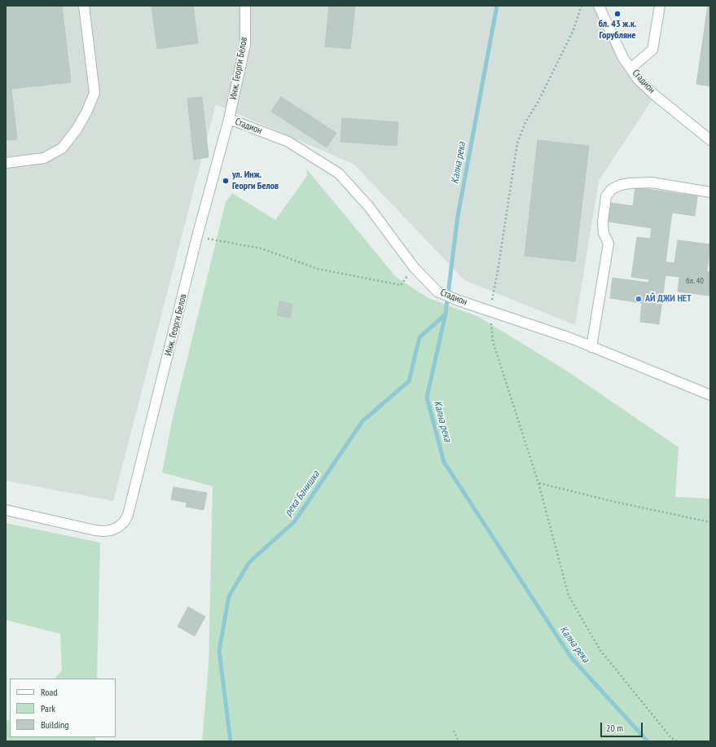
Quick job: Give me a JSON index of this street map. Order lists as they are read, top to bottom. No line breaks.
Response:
{"streets":{"street":["Инж. Георги Белов","Стадион"]},"crossings":[["Инж. Георги Белов","Стадион"]],"water":["Кална река","река Банишка"],"places":["бл. 43 ж.к. Горубляне","ул. Инж. Георги Белов","АЙ ДЖИ НЕТ"],"house_numbers":["бл. 40"],"legend":["Road","Park","Building"],"scale_bar":"20 m"}
